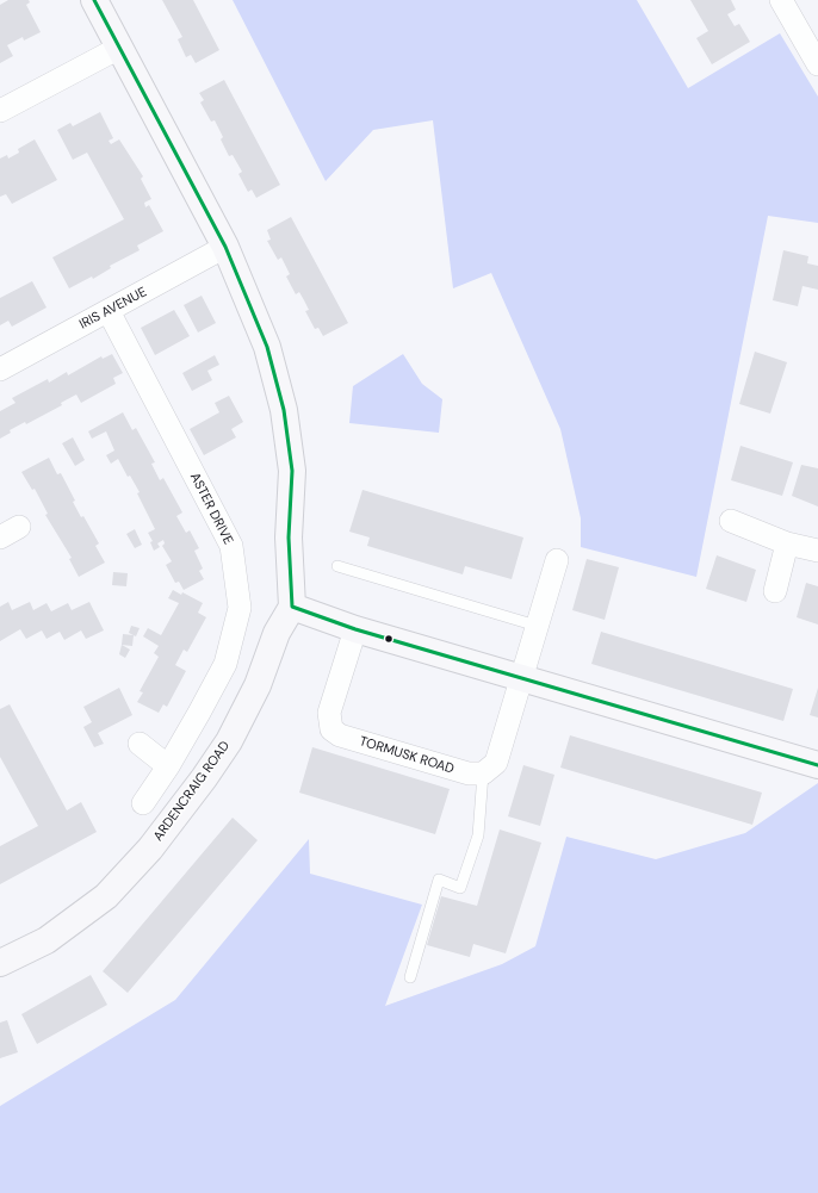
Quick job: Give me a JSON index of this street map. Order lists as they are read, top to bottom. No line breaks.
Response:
{"streets":{"street":["IRIS AVENUE","ASTER DRIVE","TORMUSK ROAD","ARDENCRAIG ROAD"]},"crossings":[["IRIS AVENUE","ASTER DRIVE"]]}
